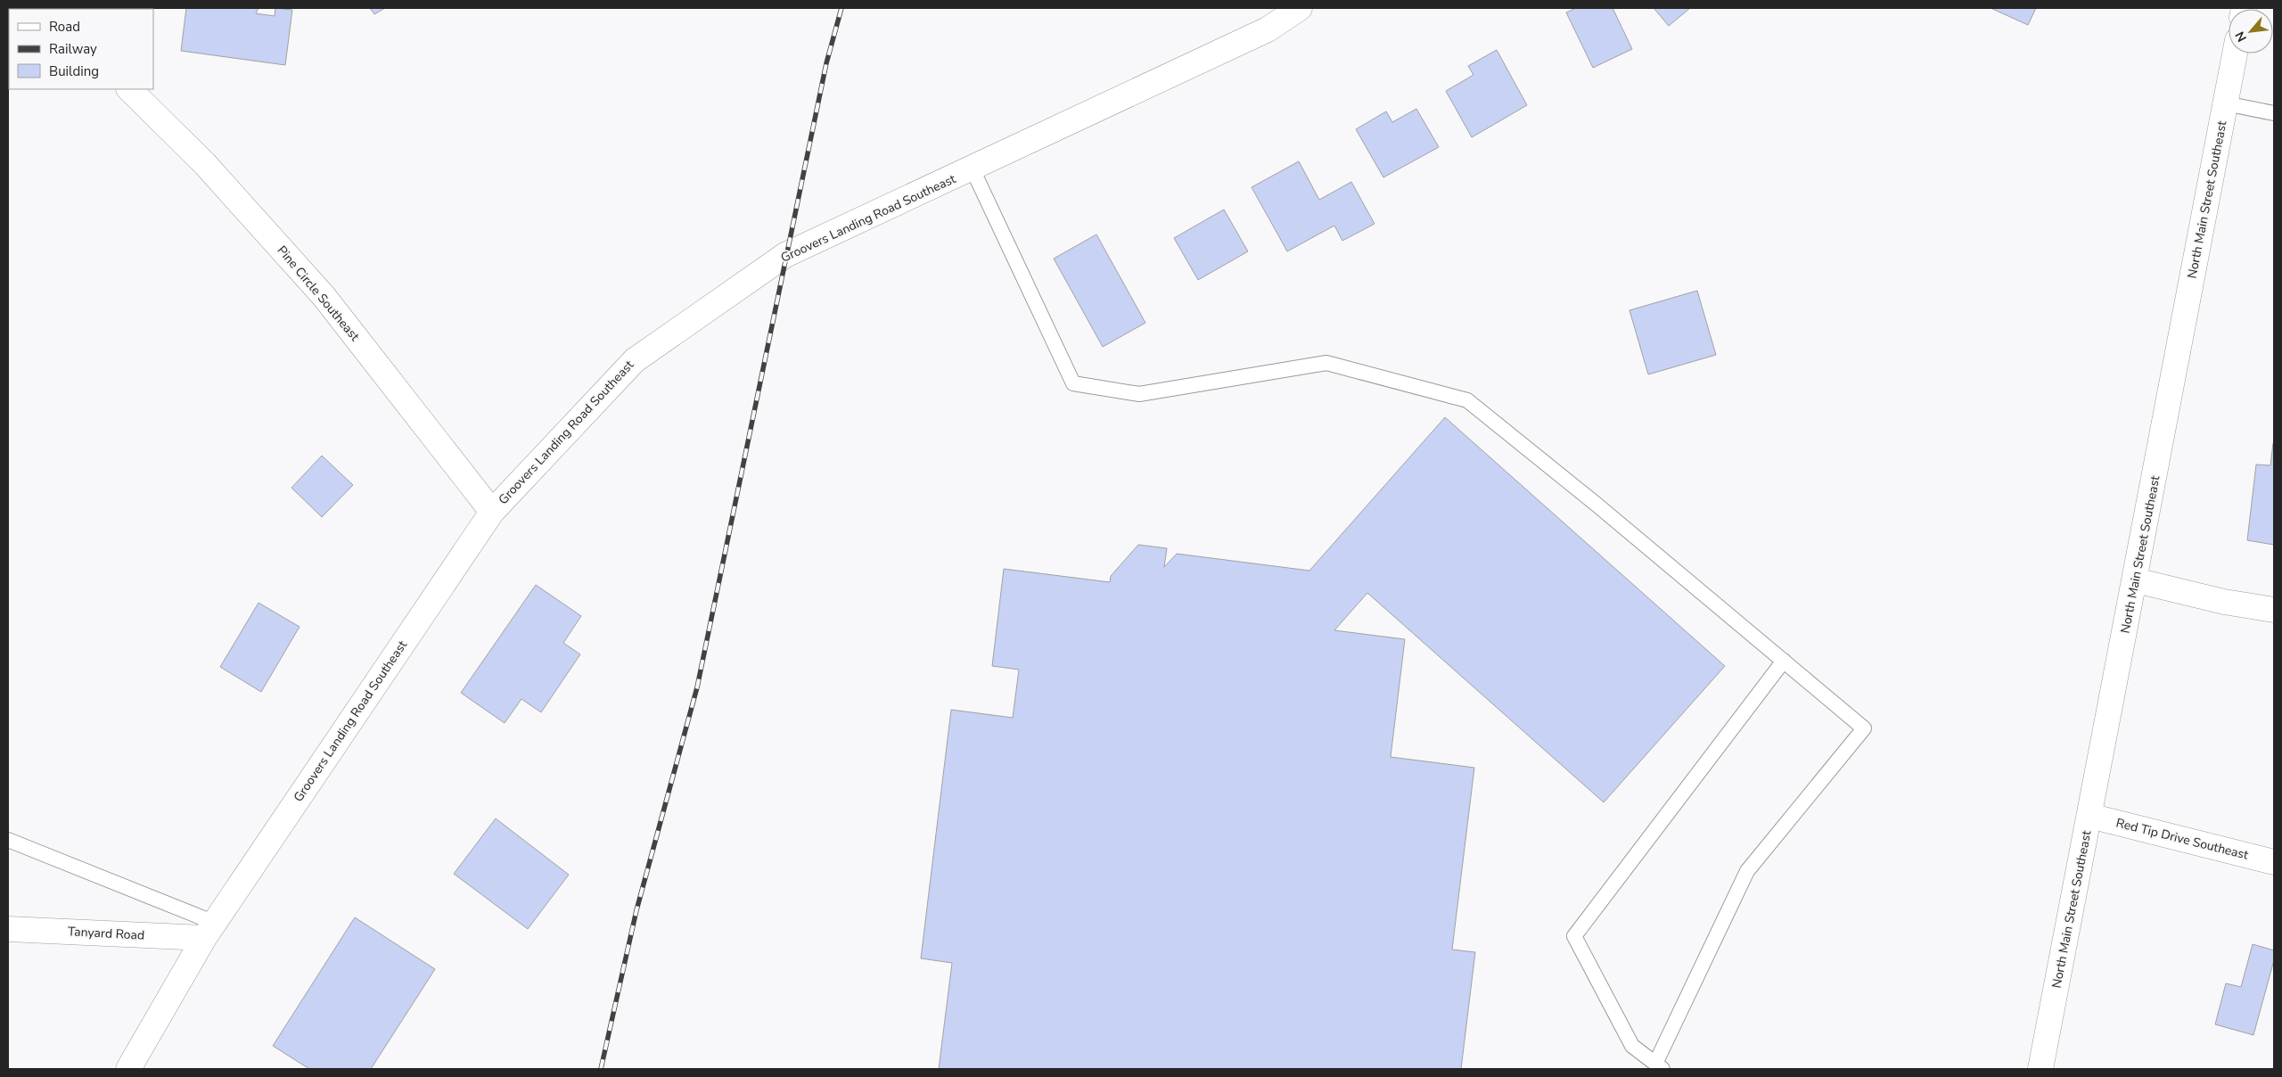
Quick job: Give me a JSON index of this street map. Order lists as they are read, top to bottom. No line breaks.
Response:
{"streets":{"street":["North Main Street Southeast","Groovers Landing Road Southeast","Pine Circle Southeast","Red Tip Drive Southeast","Tanyard Road"]},"crossings":[["North Main Street Southeast","Red Tip Drive Southeast"],["Groovers Landing Road Southeast","Pine Circle Southeast"],["Groovers Landing Road Southeast","Tanyard Road"]],"legend":["Road","Railway","Building"],"north":"bottom left"}
